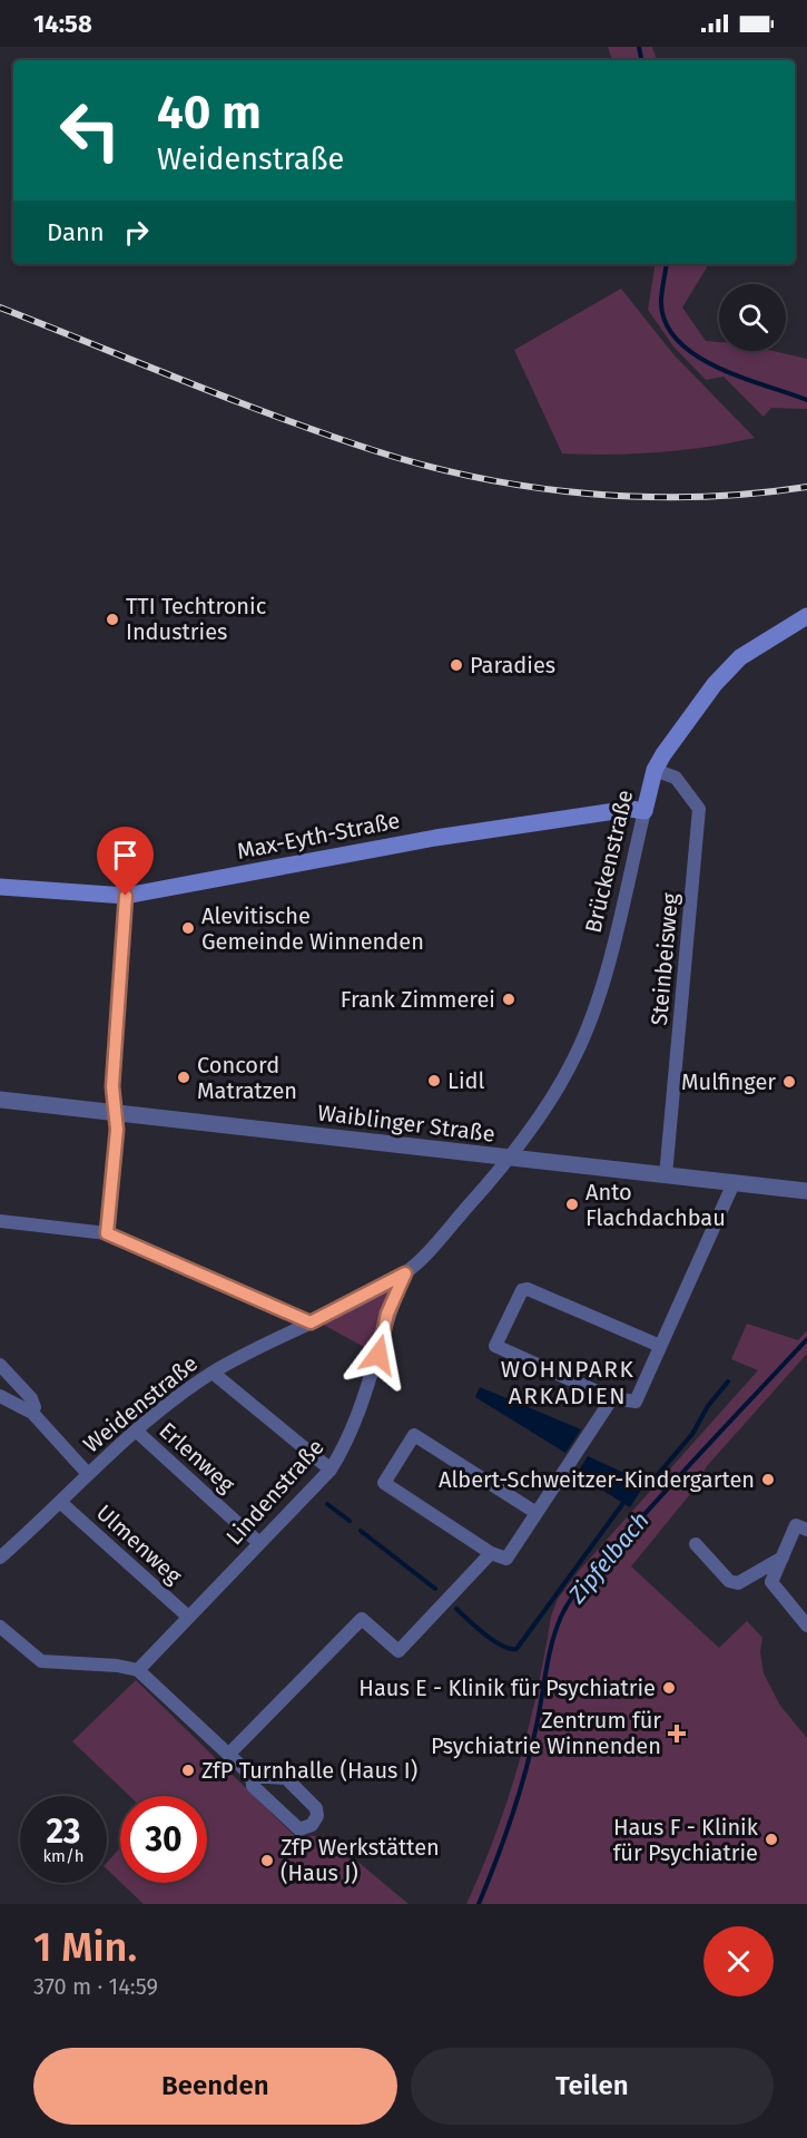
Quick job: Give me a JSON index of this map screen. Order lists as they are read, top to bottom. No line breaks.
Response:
{"streets":{"main road":["Max-Eyth-Straße","Brückenstraße"],"street":["Steinbeisweg","Waiblinger Straße","Weidenstraße","Erlenweg","Lindenstraße","Ulmenweg"]},"crossings":[["Max-Eyth-Straße","Brückenstraße"],["Brückenstraße","Steinbeisweg"],["Brückenstraße","Waiblinger Straße"],["Brückenstraße","Weidenstraße"],["Steinbeisweg","Waiblinger Straße"],["Waiblinger Straße","Weidenstraße"],["Weidenstraße","Erlenweg"],["Weidenstraße","Lindenstraße"],["Weidenstraße","Ulmenweg"],["Erlenweg","Lindenstraße"],["Lindenstraße","Ulmenweg"]],"districts":["WOHNPARK ARKADIEN"],"water":["Zipfelbach"],"places":{"other":["TTI Techtronic Industries","Paradies","Alevitische Gemeinde Winnenden","Frank Zimmerei","Concord Matratzen","Lidl","Mulfinger","Anto Flachdachbau","Albert-Schweitzer-Kindergarten","Haus E - Klinik für Psychiatrie","ZfP Turnhalle (Haus I)","Haus F - Klinik für Psychiatrie","ZfP Werkstätten (Haus J)"],"health":["Zentrum für Psychiatrie Winnenden"]},"page":{"status":"14:58","turn":["40 m","Weidenstraße"],"then":"Dann","speed":"23 km/h","limit":"30","heading":["1 Min.","370 m · 14:59"],"buttons":["Beenden","Teilen"]}}
